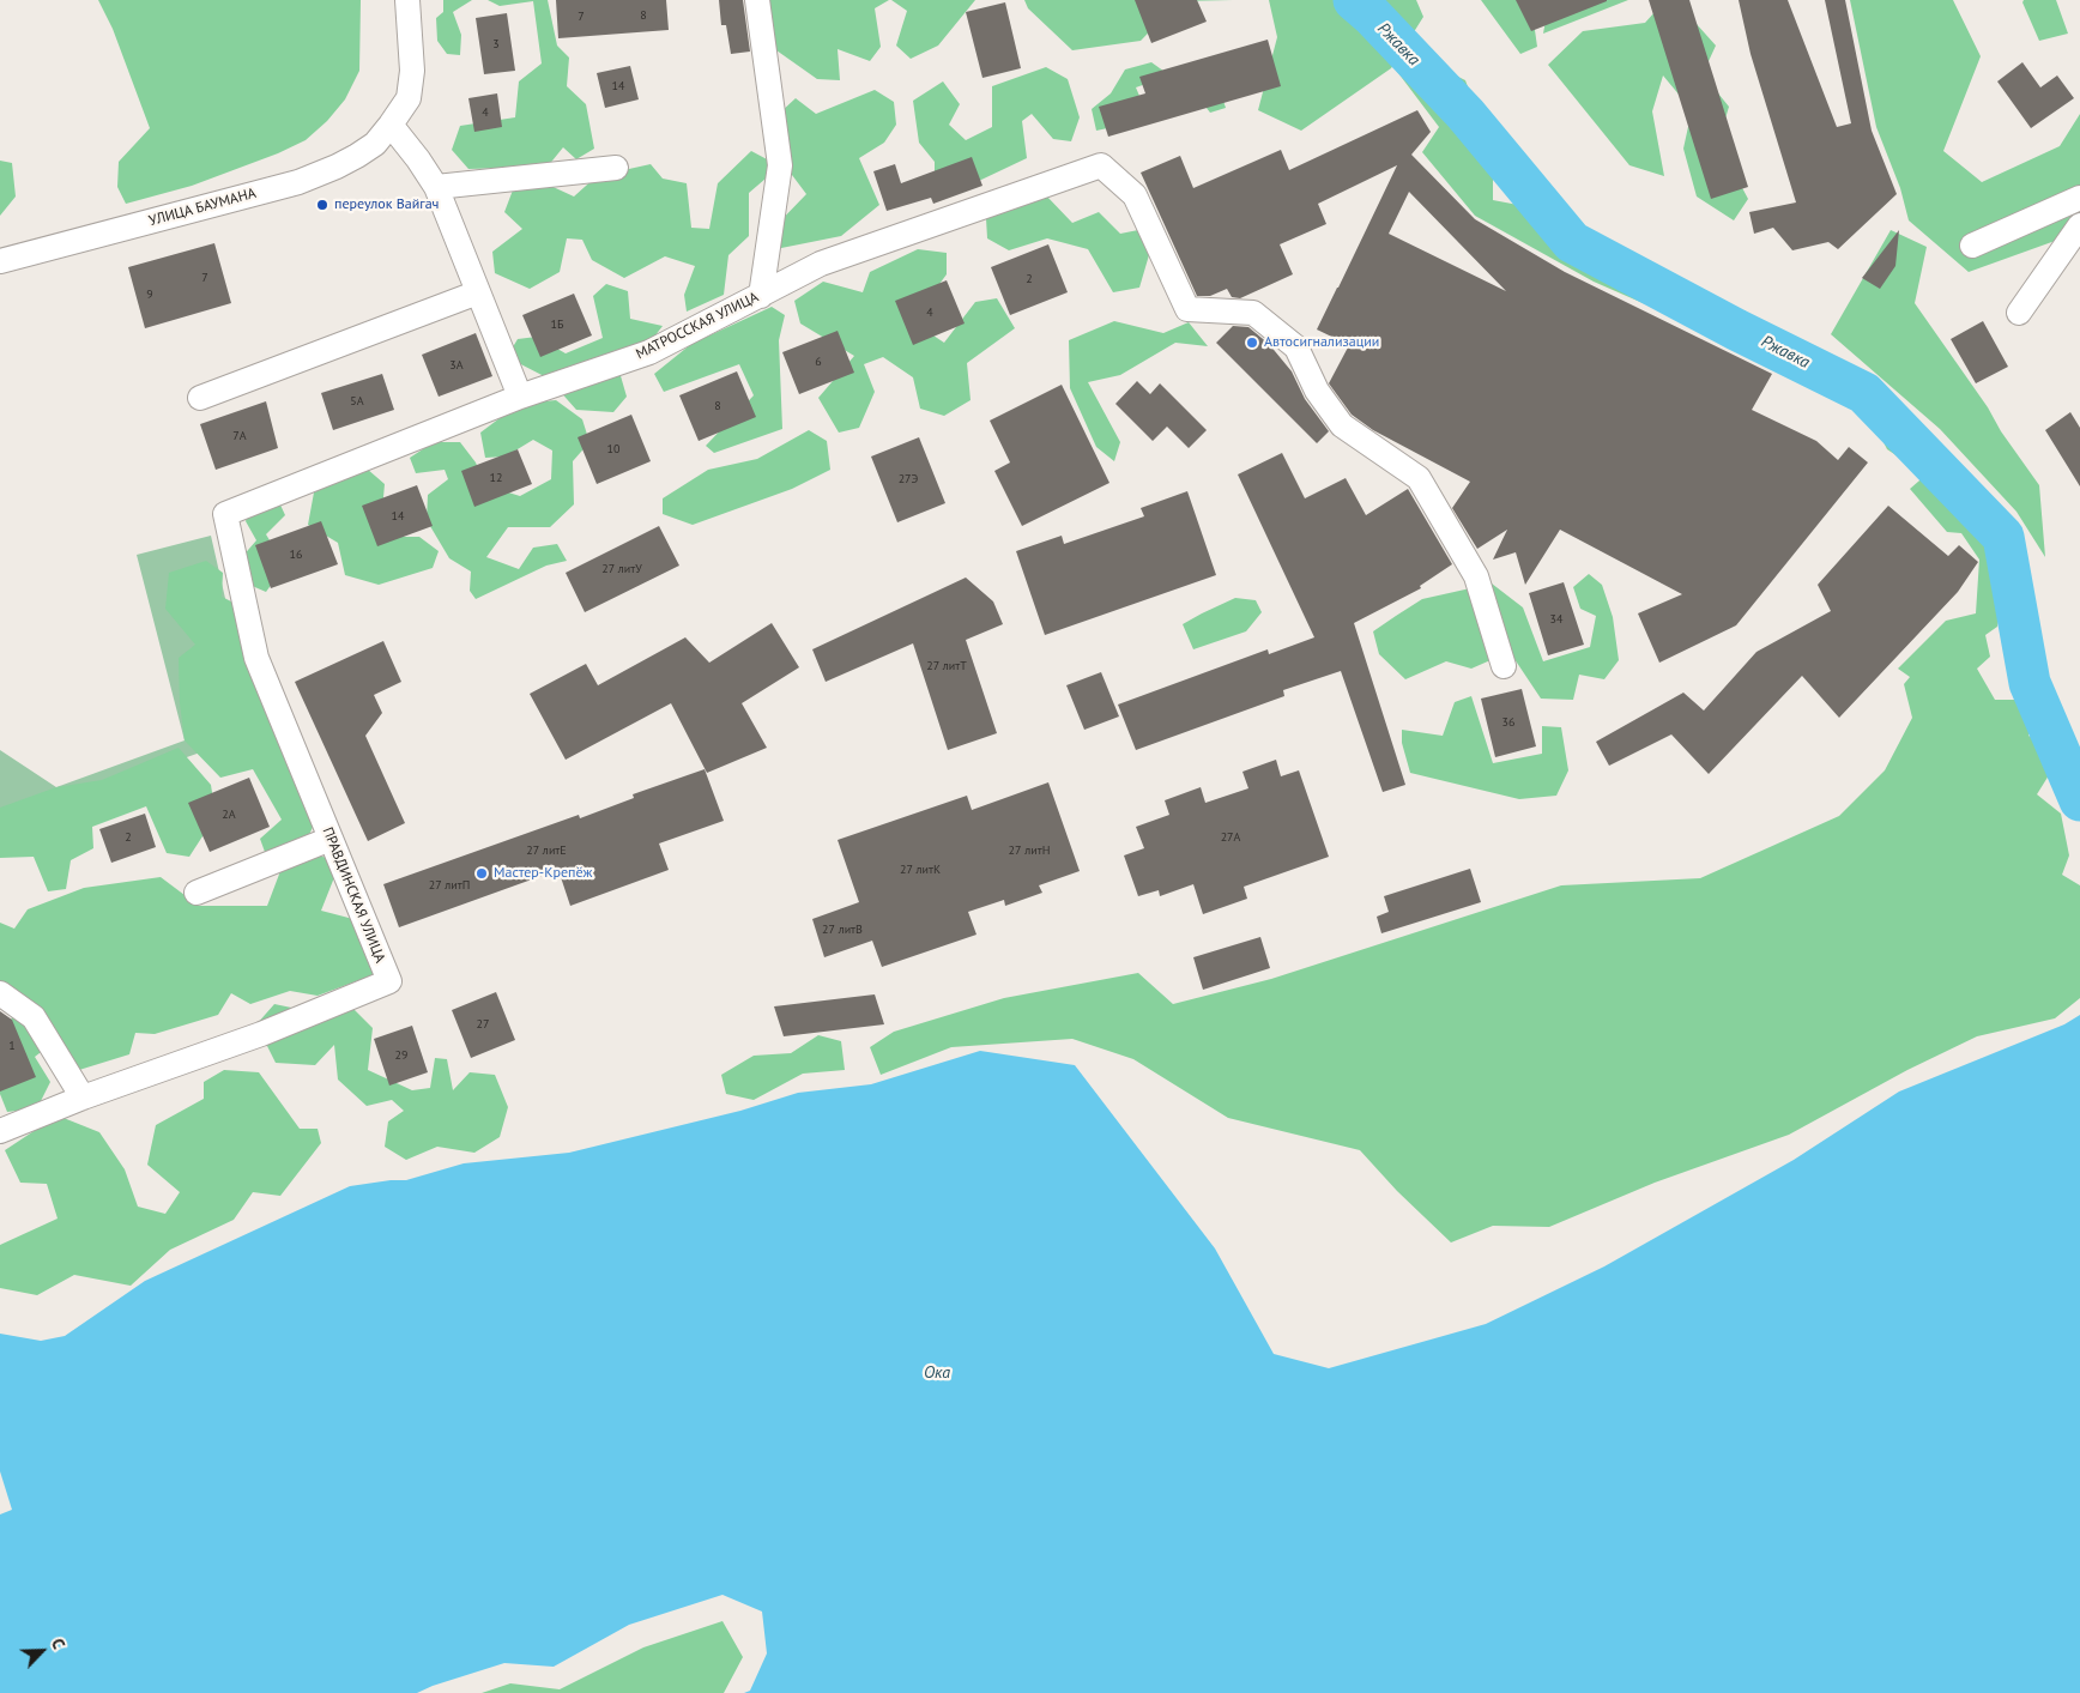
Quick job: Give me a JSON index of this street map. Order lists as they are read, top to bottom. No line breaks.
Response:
{"streets":{"street":["УЛИЦА БАУМАНА","МАТРОССКАЯ УЛИЦА","ПРАВДИНСКАЯ УЛИЦА"]},"crossings":[["МАТРОССКАЯ УЛИЦА","ПРАВДИНСКАЯ УЛИЦА"]],"water":["Ржавка","Ока"],"places":["переулок Вайгач","Автосигнализации","Мастер-Крепёж"],"house_numbers":["8","7","3","14","4","7","2","9","4","1Б","6","3А","5А","8","7А","10","12","27Э","14","16","27 литУ","34","27 литТ","36","2А","2","27А","27 литЕ","27 литН","27 литК","27 литП","27 литВ","27","1","29"],"north":"top right"}
